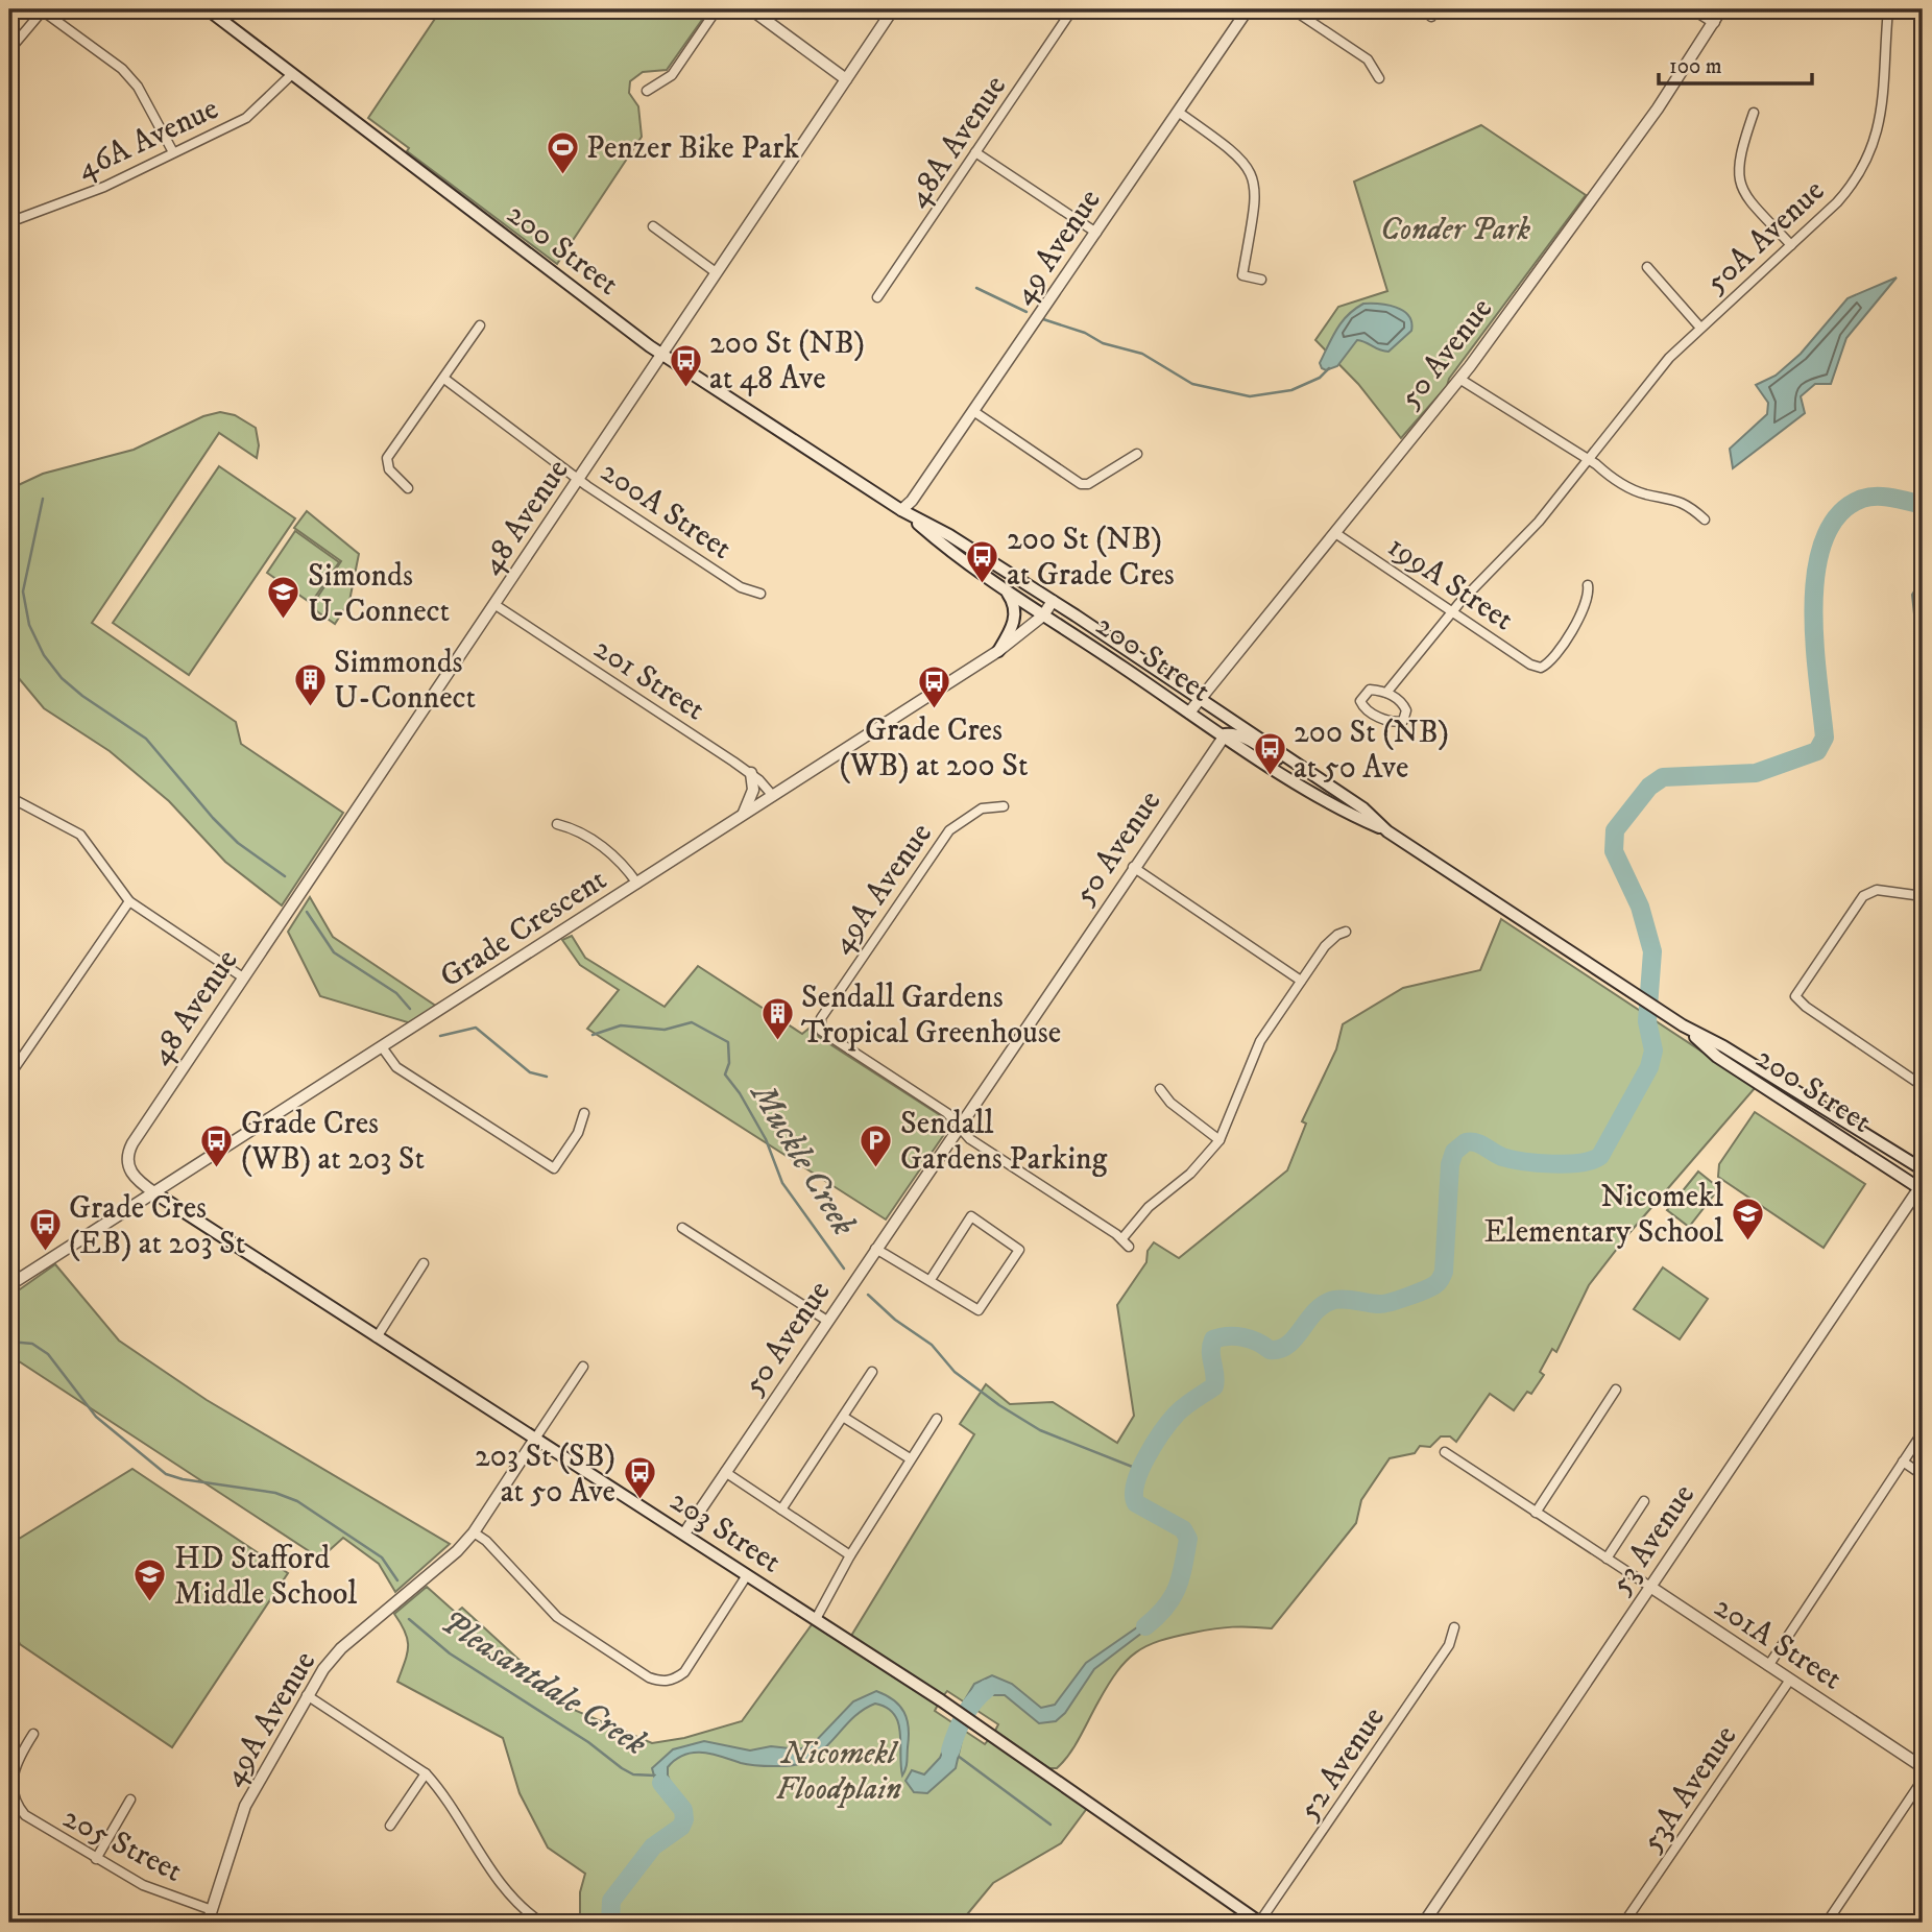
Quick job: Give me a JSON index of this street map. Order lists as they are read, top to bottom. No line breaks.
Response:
{"streets":{"main road":["200 Street","203 Street"],"street":["46A Avenue","48A Avenue","50A Avenue","49 Avenue","50 Avenue","200A Street","48 Avenue","199A Street","201 Street","49A Avenue","Grade Crescent","53 Avenue","201A Street","52 Avenue","53A Avenue","205 Street"]},"crossings":[["46A Avenue","200 Street"],["50A Avenue","199A Street"],["49 Avenue","200 Street"],["200 Street","50 Avenue"],["200 Street","48 Avenue"],["200 Street","Grade Crescent"],["200 Street","53 Avenue"],["50 Avenue","199A Street"],["50 Avenue","49A Avenue"],["50 Avenue","203 Street"],["200A Street","48 Avenue"],["48 Avenue","201 Street"],["48 Avenue","Grade Crescent"],["48 Avenue","203 Street"],["201 Street","Grade Crescent"],["49A Avenue","203 Street"],["49A Avenue","205 Street"],["Grade Crescent","203 Street"],["203 Street","52 Avenue"],["53 Avenue","201A Street"],["201A Street","53A Avenue"]],"water":["Muckle Creek","Pleasantdale Creek"],"parks":["Conder Park","Nicomekl Floodplain"],"places":{"sports":["Penzer Bike Park"],"bus stop":["200 St (NB) at 48 Ave","200 St (NB) at Grade Cres","Grade Cres (WB) at 200 St","200 St (NB) at 50 Ave","Grade Cres (WB) at 203 St","Grade Cres (EB) at 203 St","203 St (SB) at 50 Ave"],"school or university":["Simonds U-Connect","Nicomekl Elementary School","HD Stafford Middle School"],"building":["Simmonds U-Connect","Sendall Gardens Tropical Greenhouse"],"parking":["Sendall Gardens Parking"]},"scale_bar":"100 m"}
